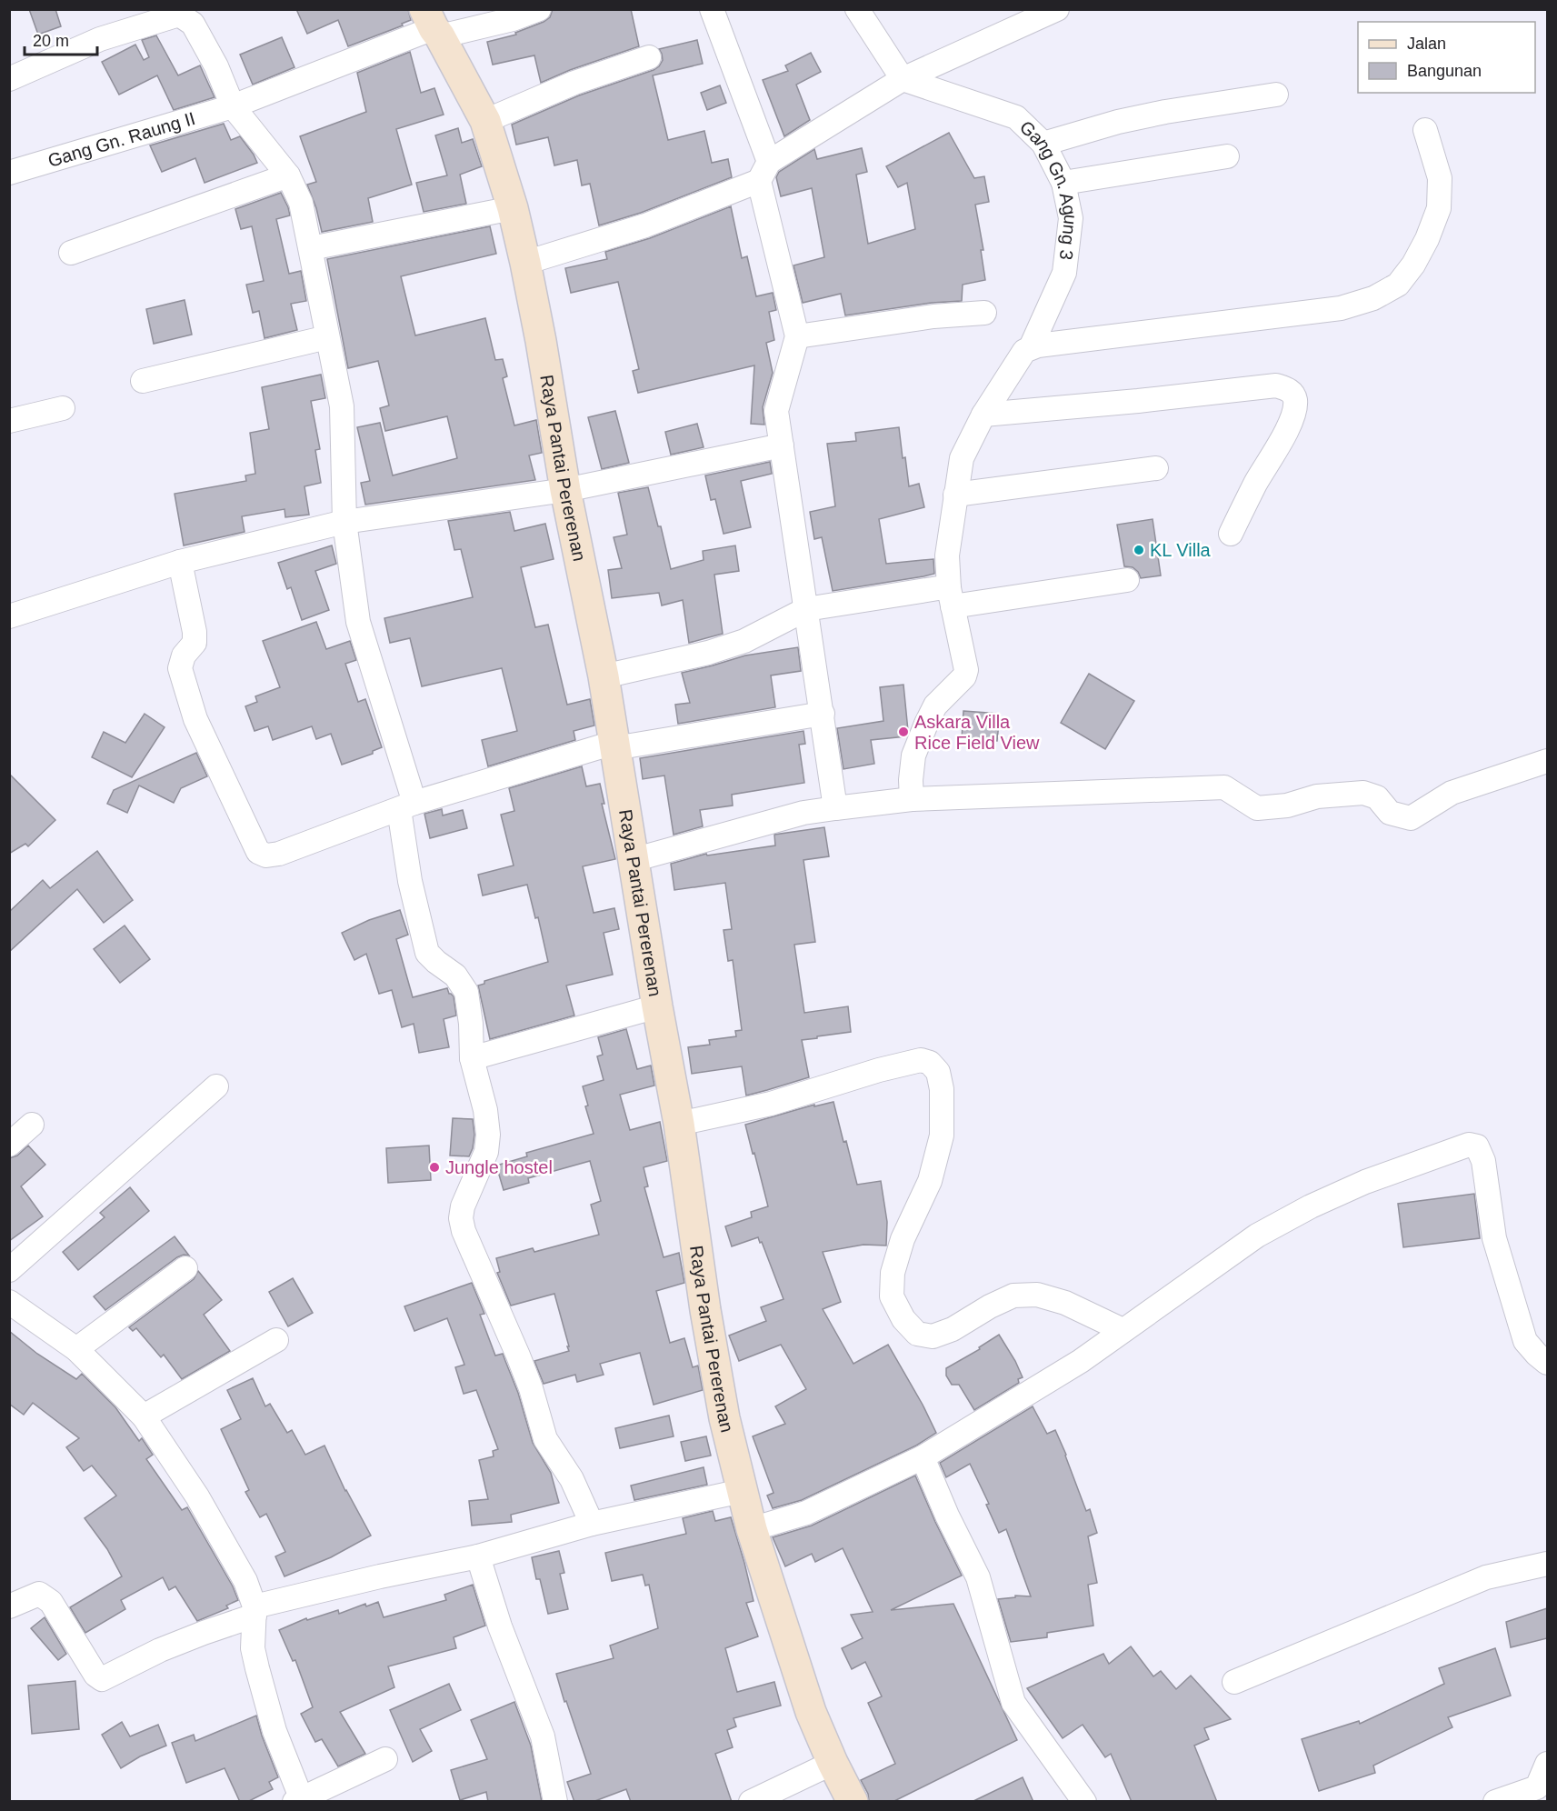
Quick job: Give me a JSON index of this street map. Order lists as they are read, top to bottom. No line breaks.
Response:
{"streets":{"street":["Gang Gn. Raung II","Gang Gn. Agung 3","Raya Pantai Pererenan"]},"crossings":[["Gang Gn. Raung II","Raya Pantai Pererenan"]],"places":["KL Villa","Askara Villa Rice Field View","Jungle hostel"],"legend":["Jalan","Bangunan"],"scale_bar":"20 m"}
